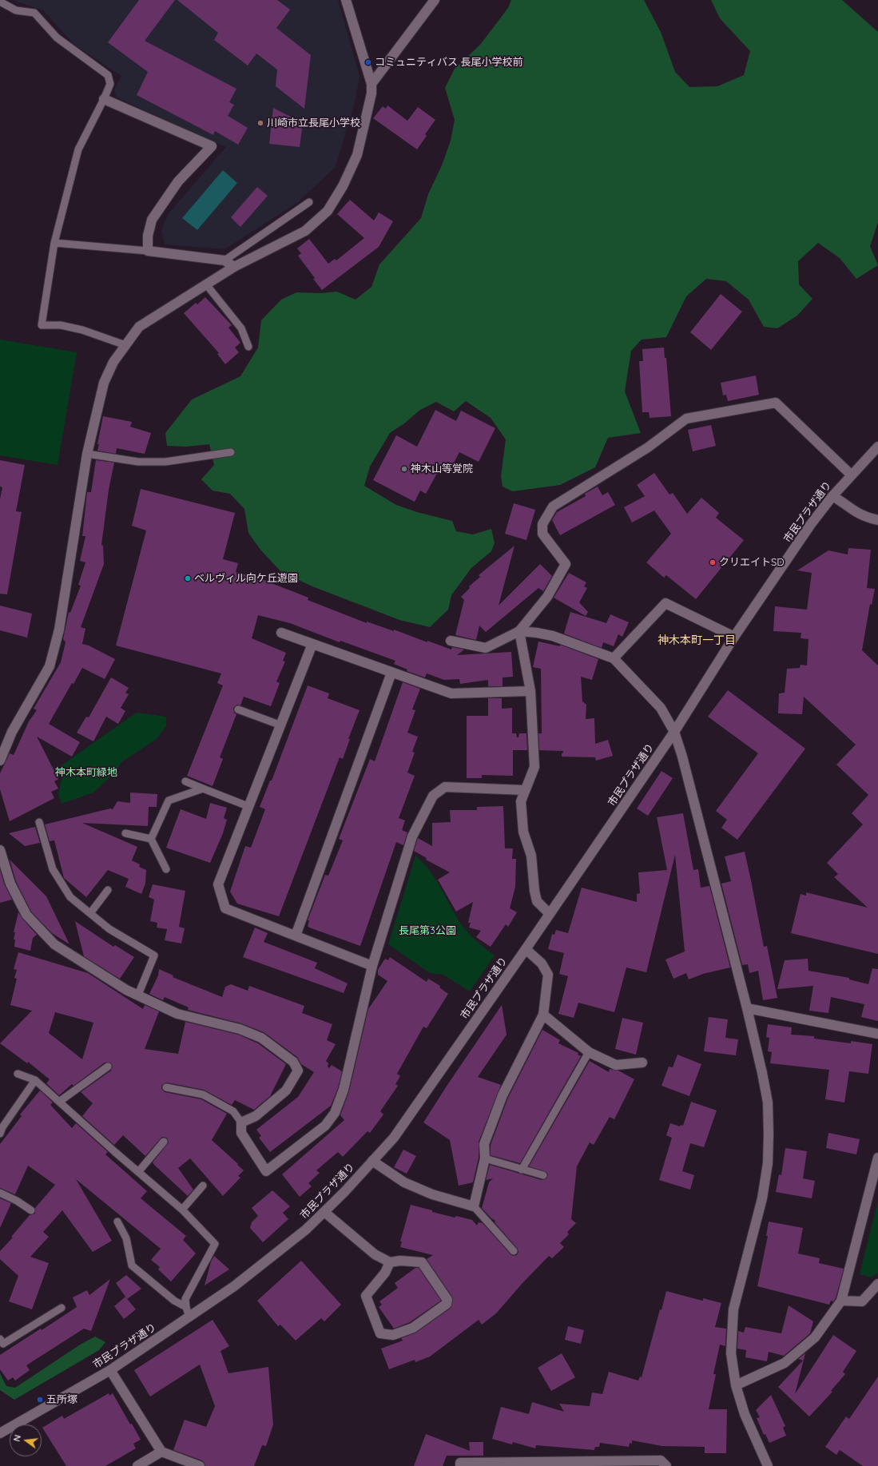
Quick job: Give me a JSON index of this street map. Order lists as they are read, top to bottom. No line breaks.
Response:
{"streets":{"street":["市民プラザ通り"]},"districts":["神木本町一丁目"],"parks":["神木本町緑地","長尾第3公園"],"places":["コミュニティバス 長尾小学校前","川崎市立長尾小学校","神木山等覚院","クリエイトSD","ベルヴィル向ケ丘遊園","五所塚"],"north":"left"}
